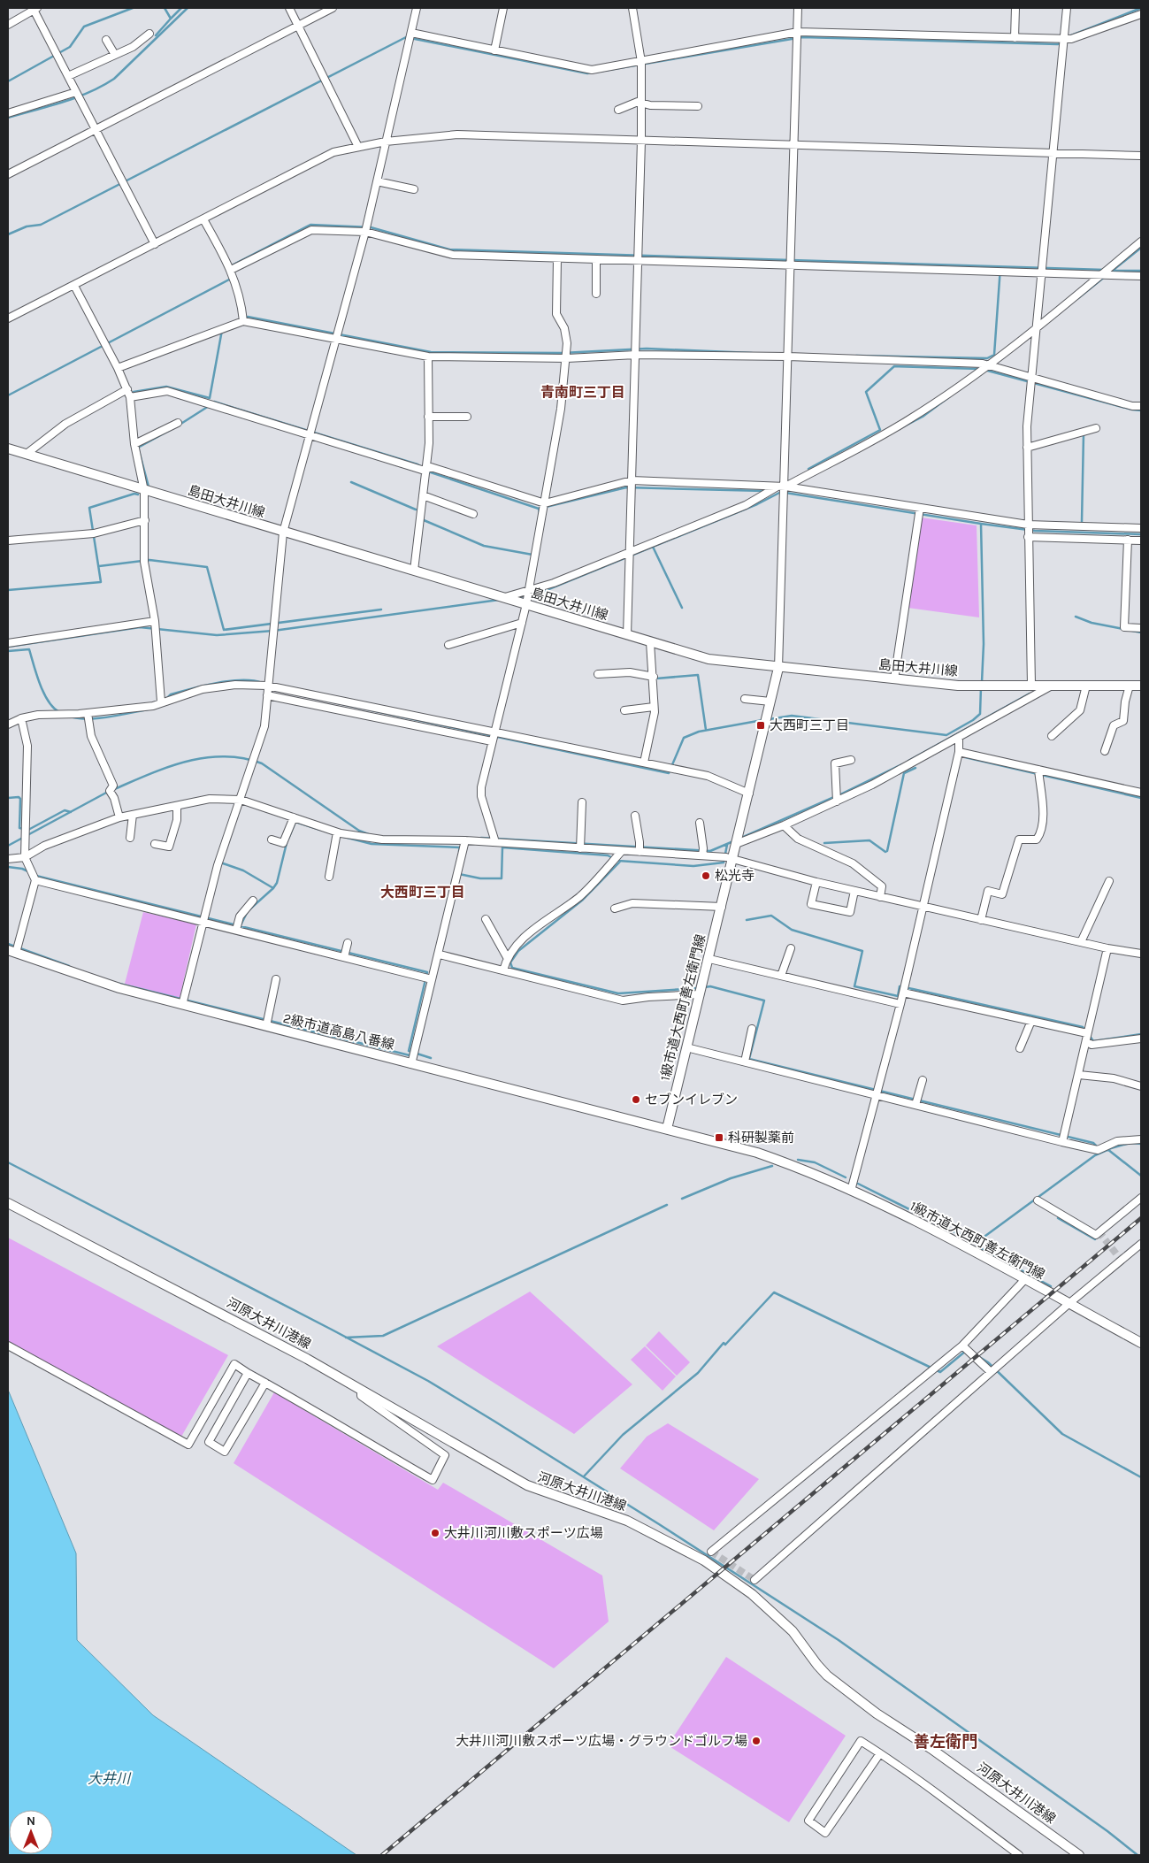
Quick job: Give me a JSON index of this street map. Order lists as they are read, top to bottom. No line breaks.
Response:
{"streets":{"main road":["島田大井川線","1級市道大西町善左衛門線","2級市道高島八番線","河原大井川港線"]},"crossings":[["島田大井川線","1級市道大西町善左衛門線"],["1級市道大西町善左衛門線","2級市道高島八番線"]],"districts":["青南町三丁目","大西町三丁目","善左衛門"],"water":["大井川"],"places":{"transit":["大西町三丁目","科研製薬前"],"other":["松光寺","セブンイレブン","大井川河川敷スポーツ広場","大井川河川敷スポーツ広場・グラウンドゴルフ場"]},"north":"top"}
